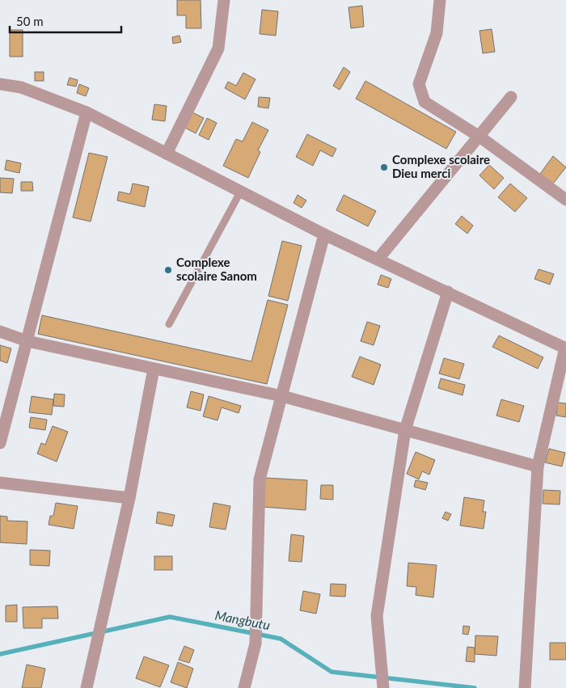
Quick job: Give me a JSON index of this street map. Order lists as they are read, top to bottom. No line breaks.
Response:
{"water":["Mangbutu"],"places":["Complexe scolaire Dieu merci","Complexe scolaire Sanom"],"scale_bar":"50 m"}
